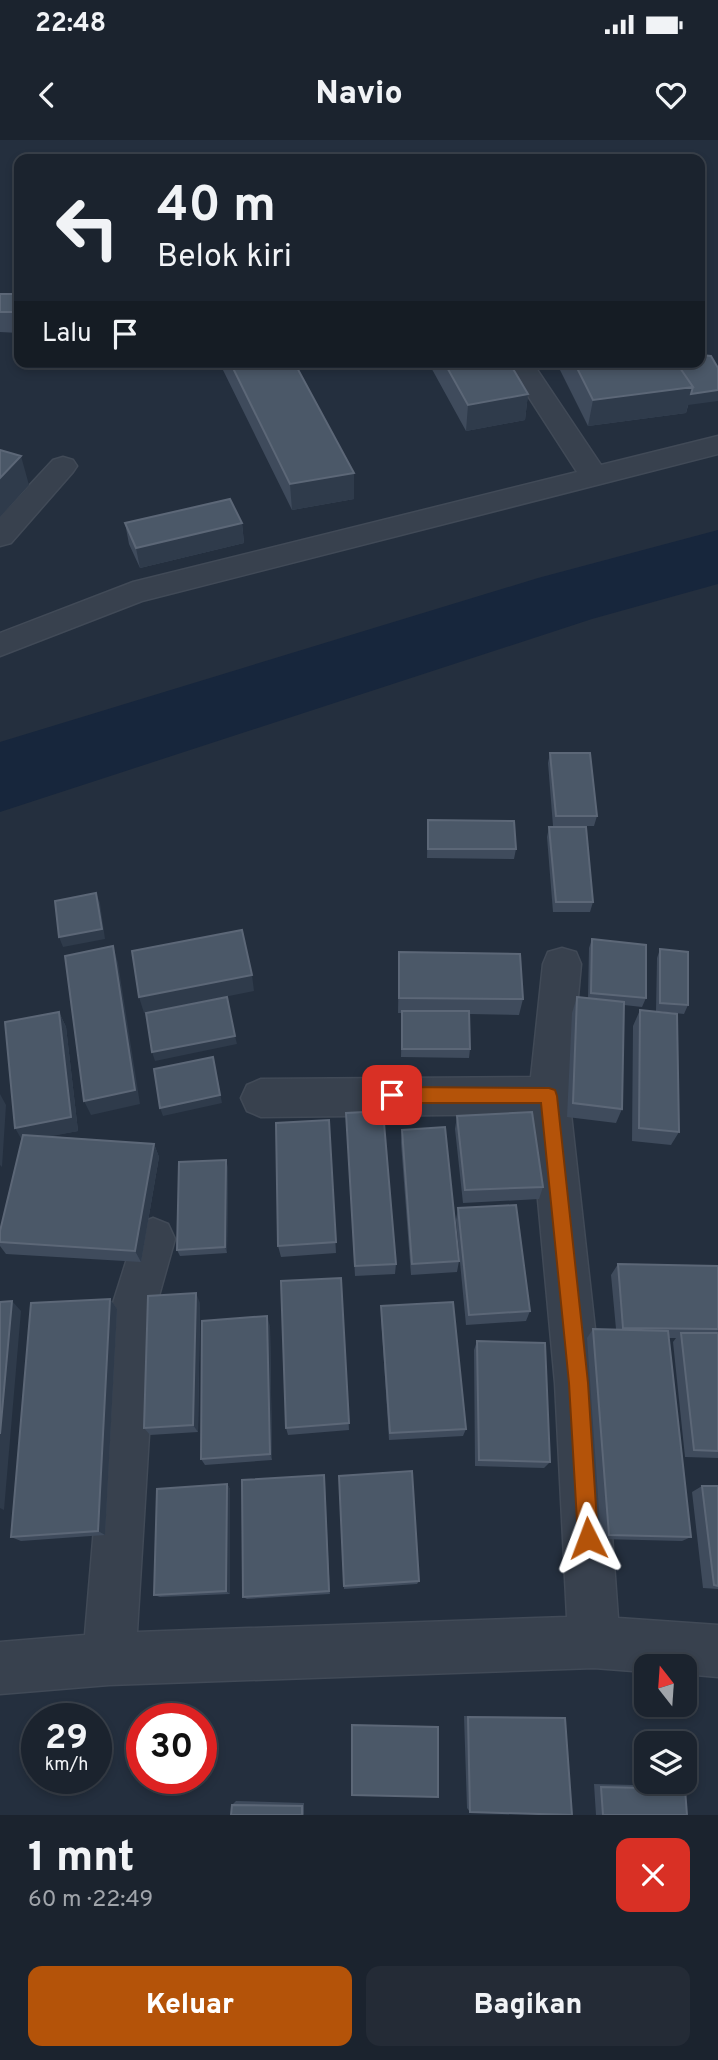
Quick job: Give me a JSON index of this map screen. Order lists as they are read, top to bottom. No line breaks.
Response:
{"north":"top","page":{"status":"22:48","header":"Navio","turn":["40 m","Belok kiri"],"then":"Lalu","speed":"29 km/h","limit":"30","heading":["1 mnt","60 m · 22:49"],"buttons":["Keluar","Bagikan"]}}
